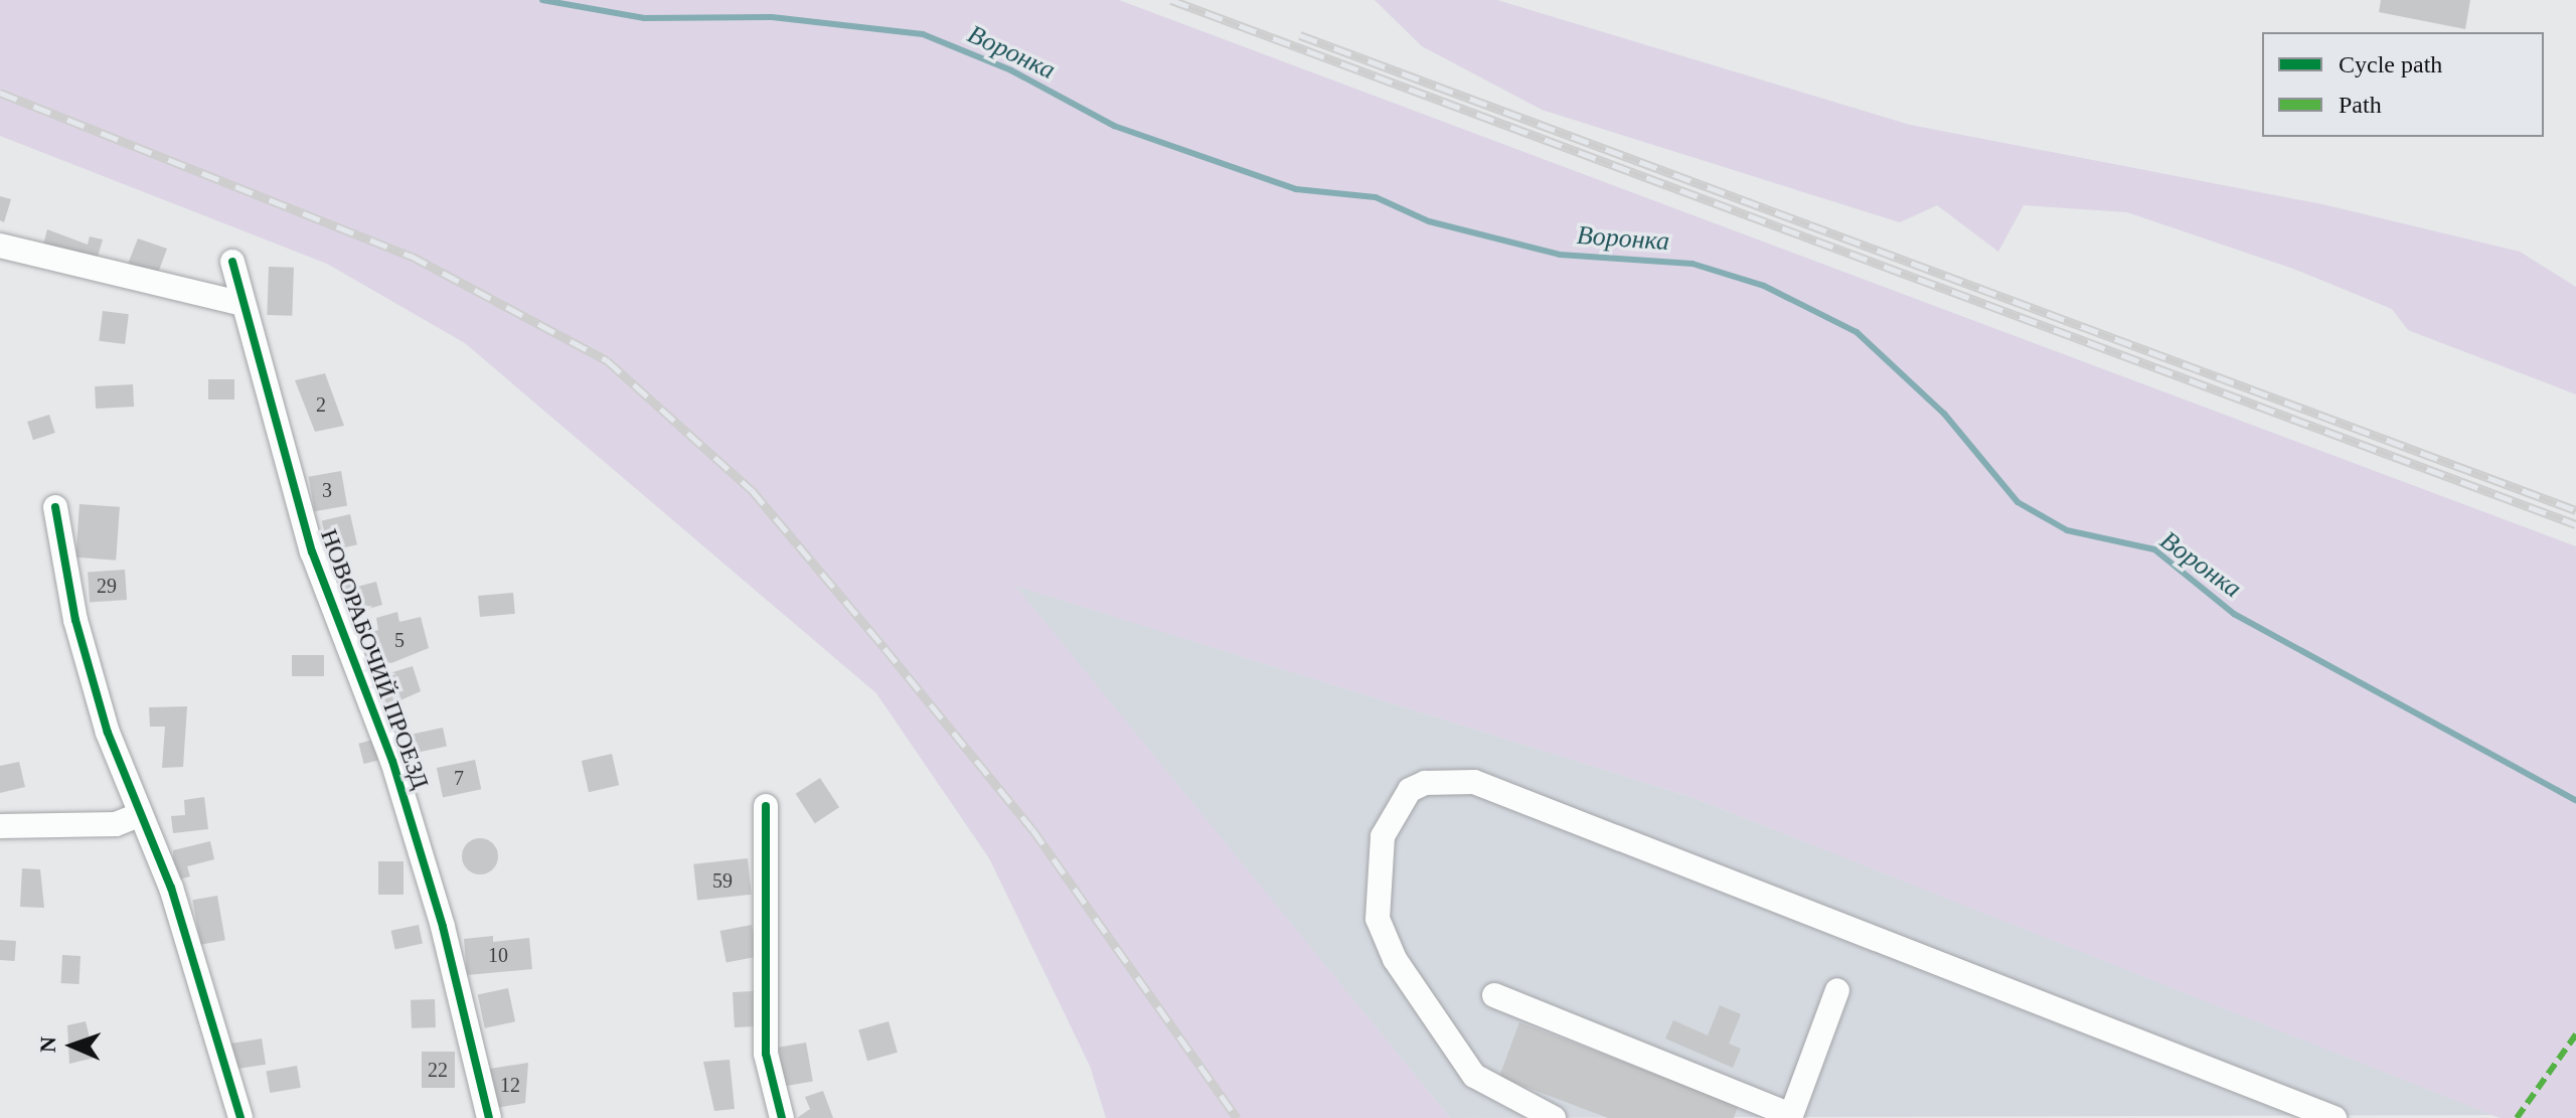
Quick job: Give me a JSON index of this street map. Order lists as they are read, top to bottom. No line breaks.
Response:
{"streets":{"street":["НОВОРАБОЧИЙ ПРОЕЗД"]},"water":["Воронка"],"house_numbers":["2","3","29","5","7","59","10","22","12"],"legend":["Cycle path","Path"],"north":"left"}
